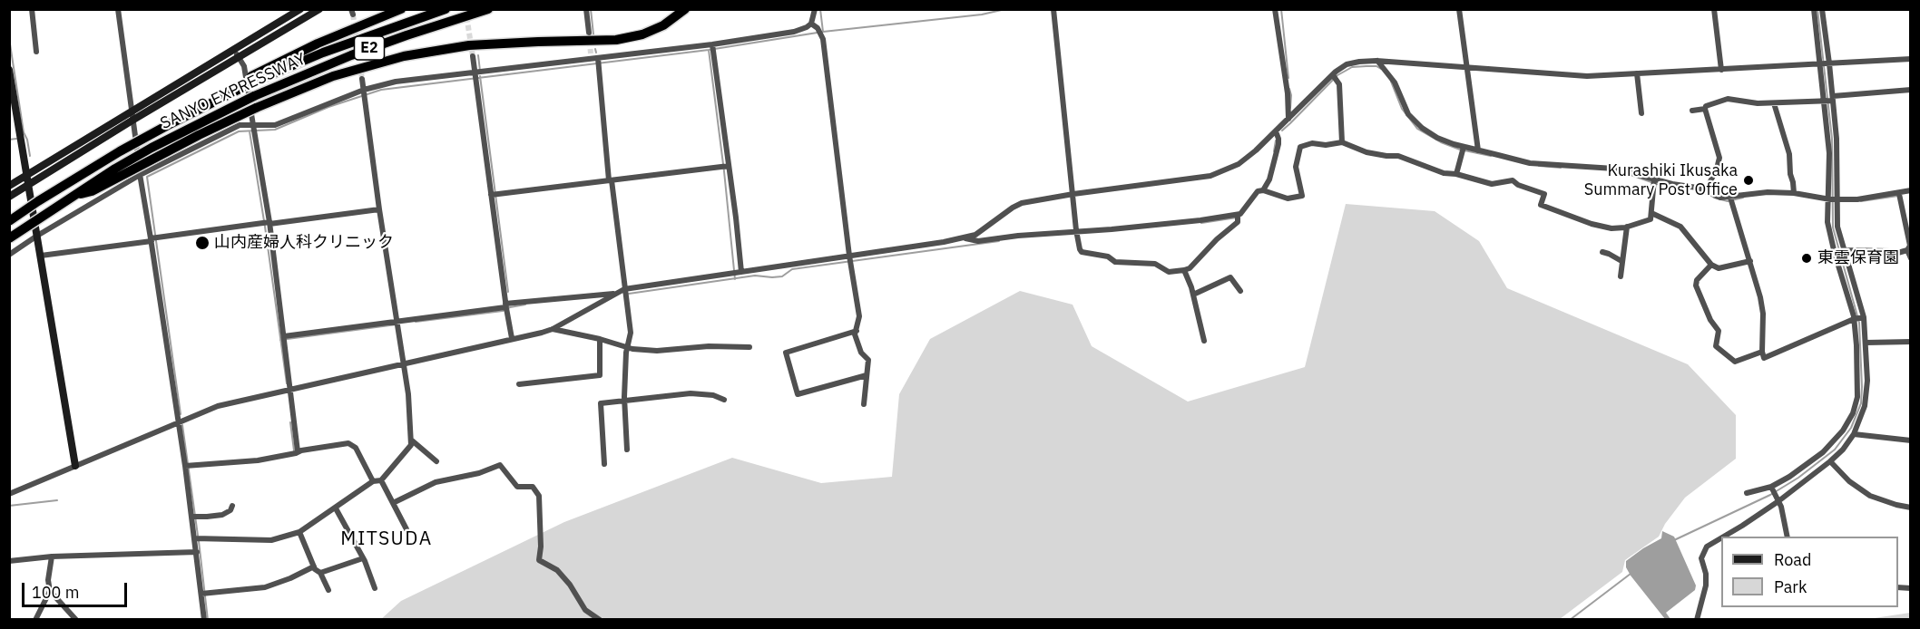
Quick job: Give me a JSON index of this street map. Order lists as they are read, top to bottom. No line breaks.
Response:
{"streets":{"highway":["E2","SANYO EXPRESSWAY"]},"districts":["MITSUDA"],"places":["Kurashiki Ikusaka Summary Post Office","山内産婦人科クリニック","東雲保育園"],"legend":["Road","Park"],"scale_bar":"100 m"}
